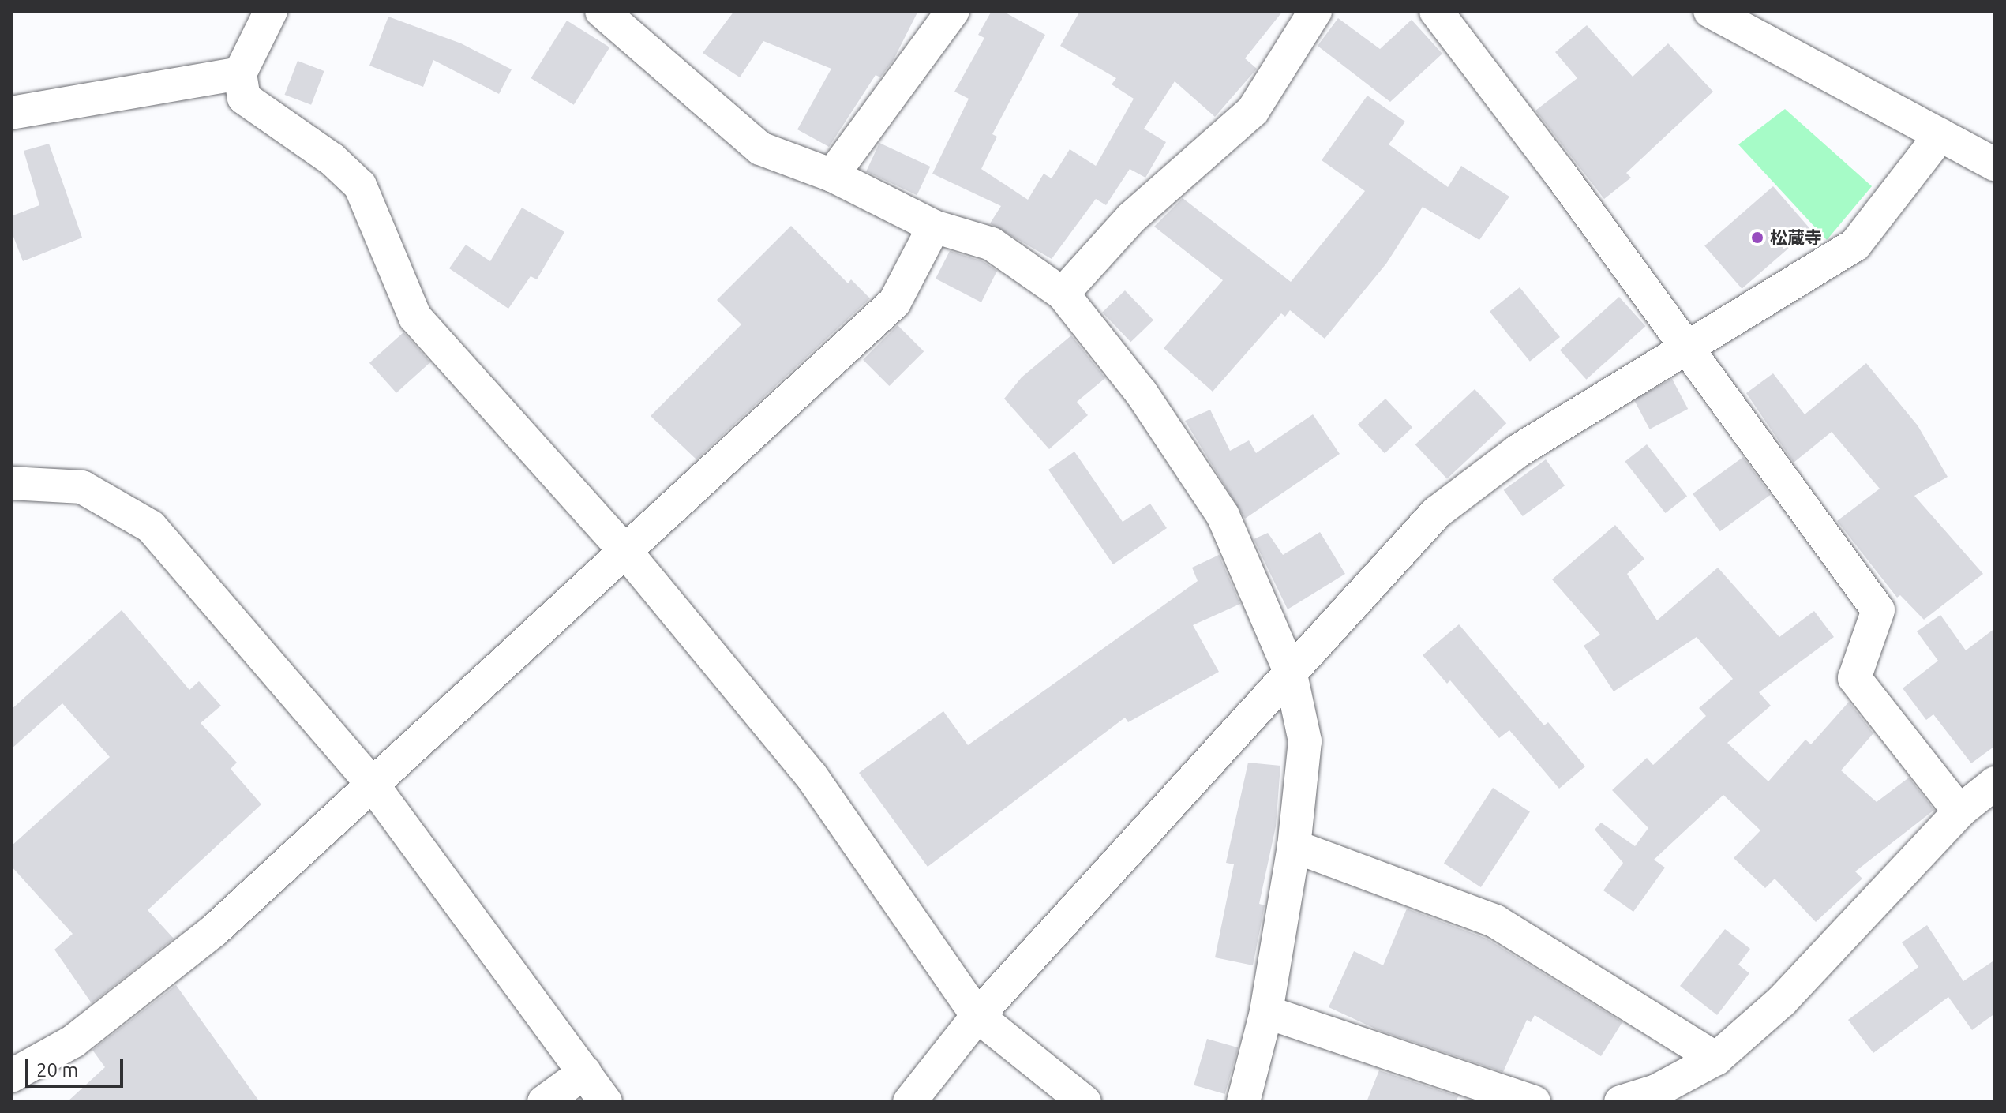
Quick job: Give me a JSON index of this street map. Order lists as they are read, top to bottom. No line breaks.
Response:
{"places":["松蔵寺"],"scale_bar":"20 m"}
